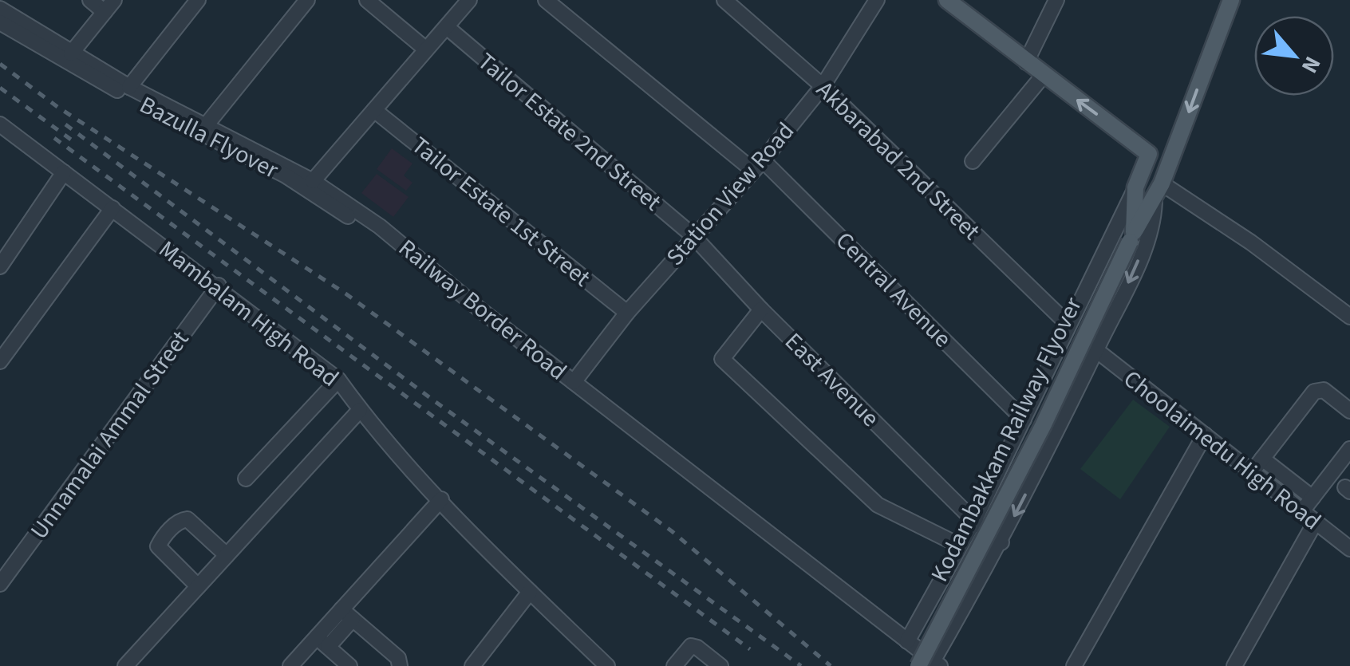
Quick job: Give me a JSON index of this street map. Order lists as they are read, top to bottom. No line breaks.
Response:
{"streets":{"main road":["Kodambakkam Railway Flyover"],"street":["Tailor Estate 2nd Street","Bazulla Flyover","Akbarabad 2nd Street","Station View Road","Tailor Estate 1st Street","Central Avenue","Railway Border Road","Mambalam High Road","East Avenue","Unnamalai Ammal Street","Choolaimedu High Road"]},"crossings":[["Tailor Estate 2nd Street","Station View Road"],["Tailor Estate 2nd Street","East Avenue"],["Bazulla Flyover","Railway Border Road"],["Akbarabad 2nd Street","Station View Road"],["Station View Road","Tailor Estate 1st Street"],["Station View Road","Central Avenue"],["Station View Road","Railway Border Road"],["Station View Road","East Avenue"],["Railway Border Road","Kodambakkam Railway Flyover"],["Mambalam High Road","Unnamalai Ammal Street"]],"north":"bottom right"}
